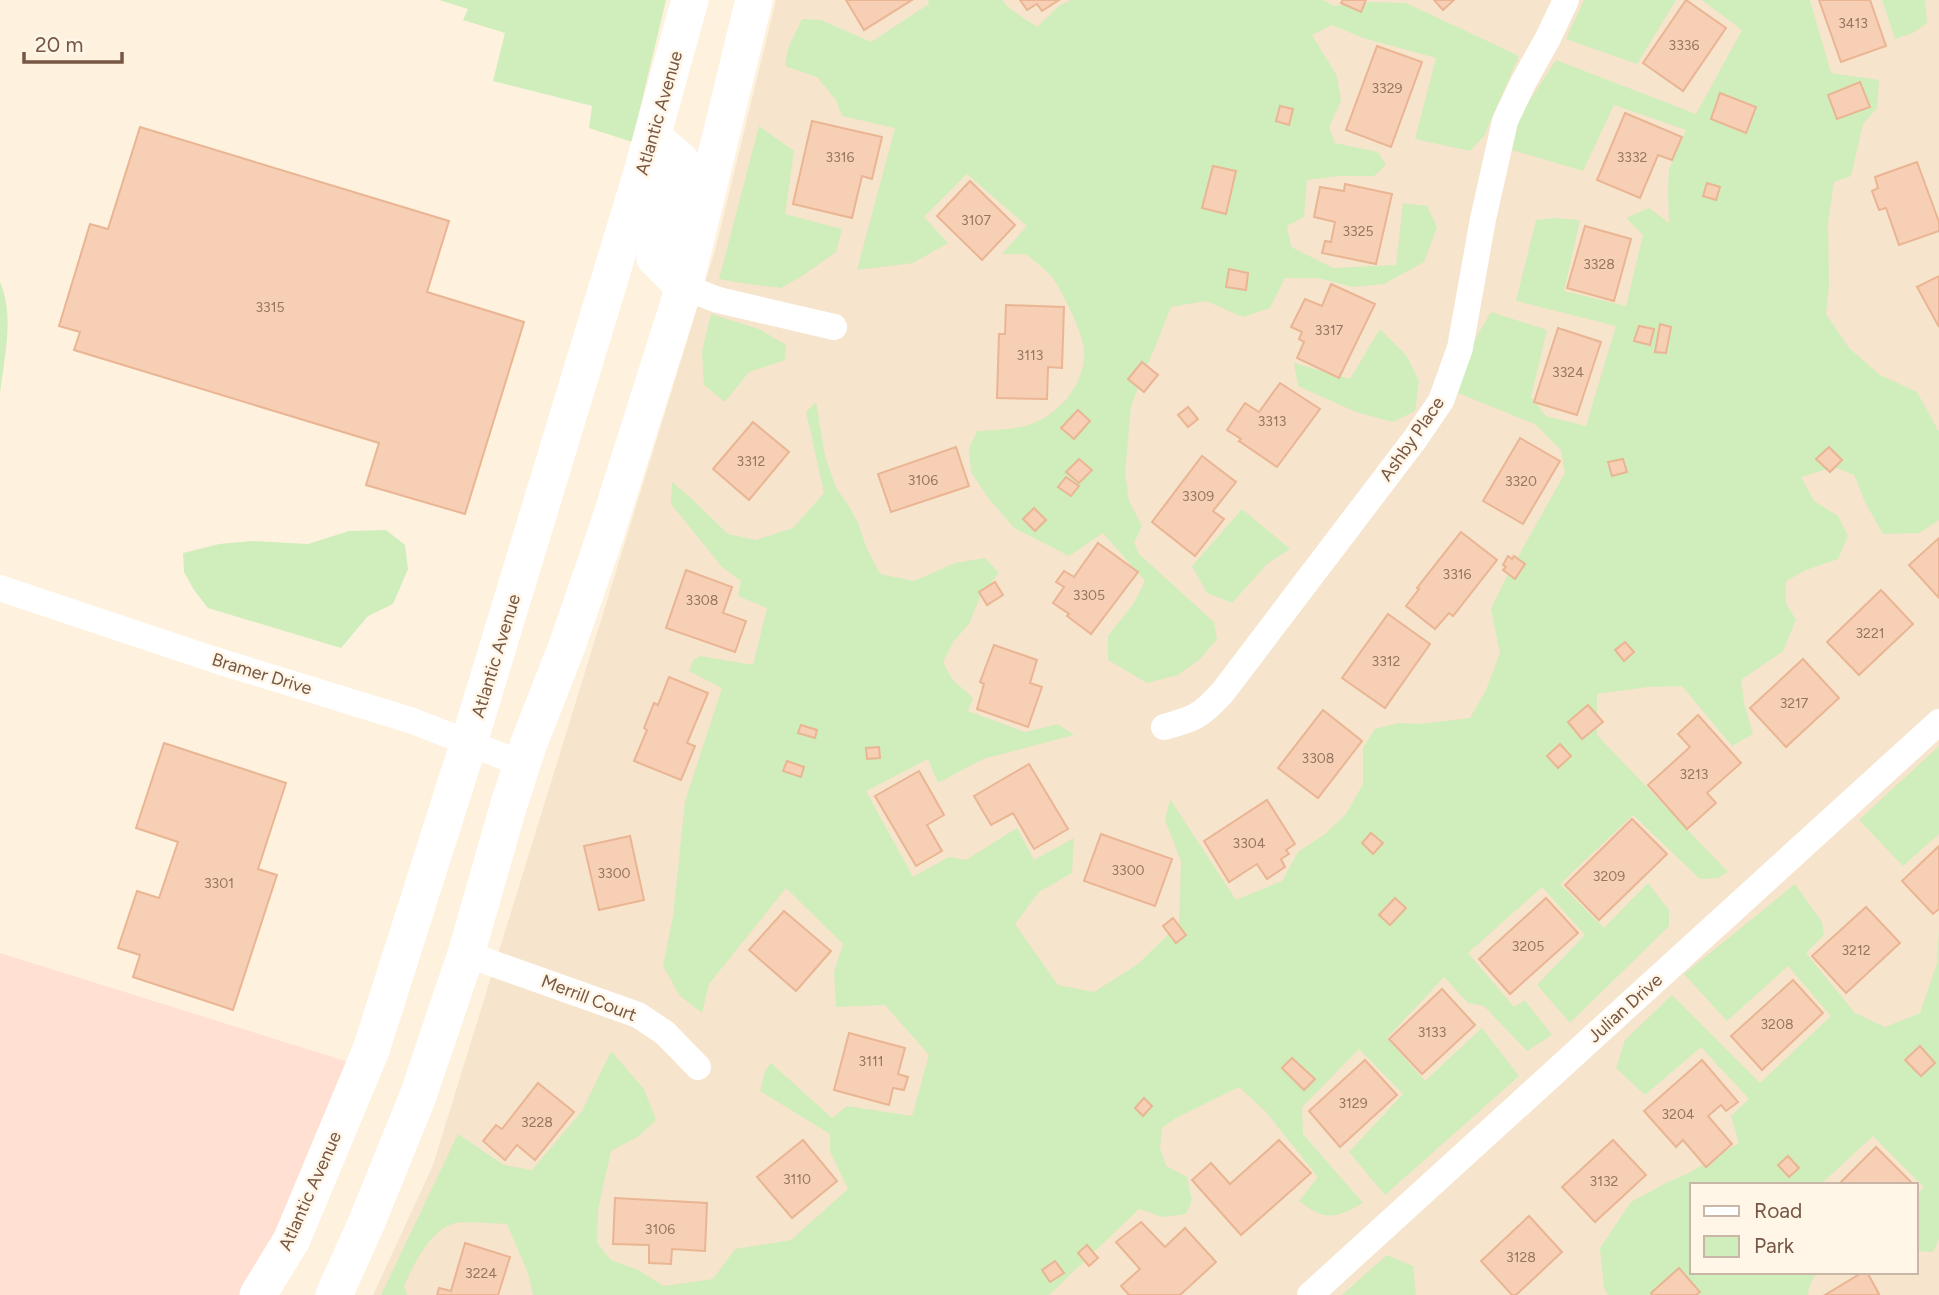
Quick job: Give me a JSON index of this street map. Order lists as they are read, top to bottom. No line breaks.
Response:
{"streets":{"main road":["Atlantic Avenue"],"street":["Ashby Place","Bramer Drive","Merrill Court","Julian Drive"]},"crossings":[["Atlantic Avenue","Bramer Drive"]],"house_numbers":["3413","3336","3329","3316","3332","3107","3325","3328","3315","3317","3113","3324","3313","3312","3106","3320","3309","3316","3305","3308","3221","3312","3217","3308","3213","3304","3300","3300","3209","3301","3205","3212","3208","3133","3111","3129","3204","3228","3110","3132","3106","3128","3224"],"legend":["Road","Park"],"scale_bar":"20 m"}
